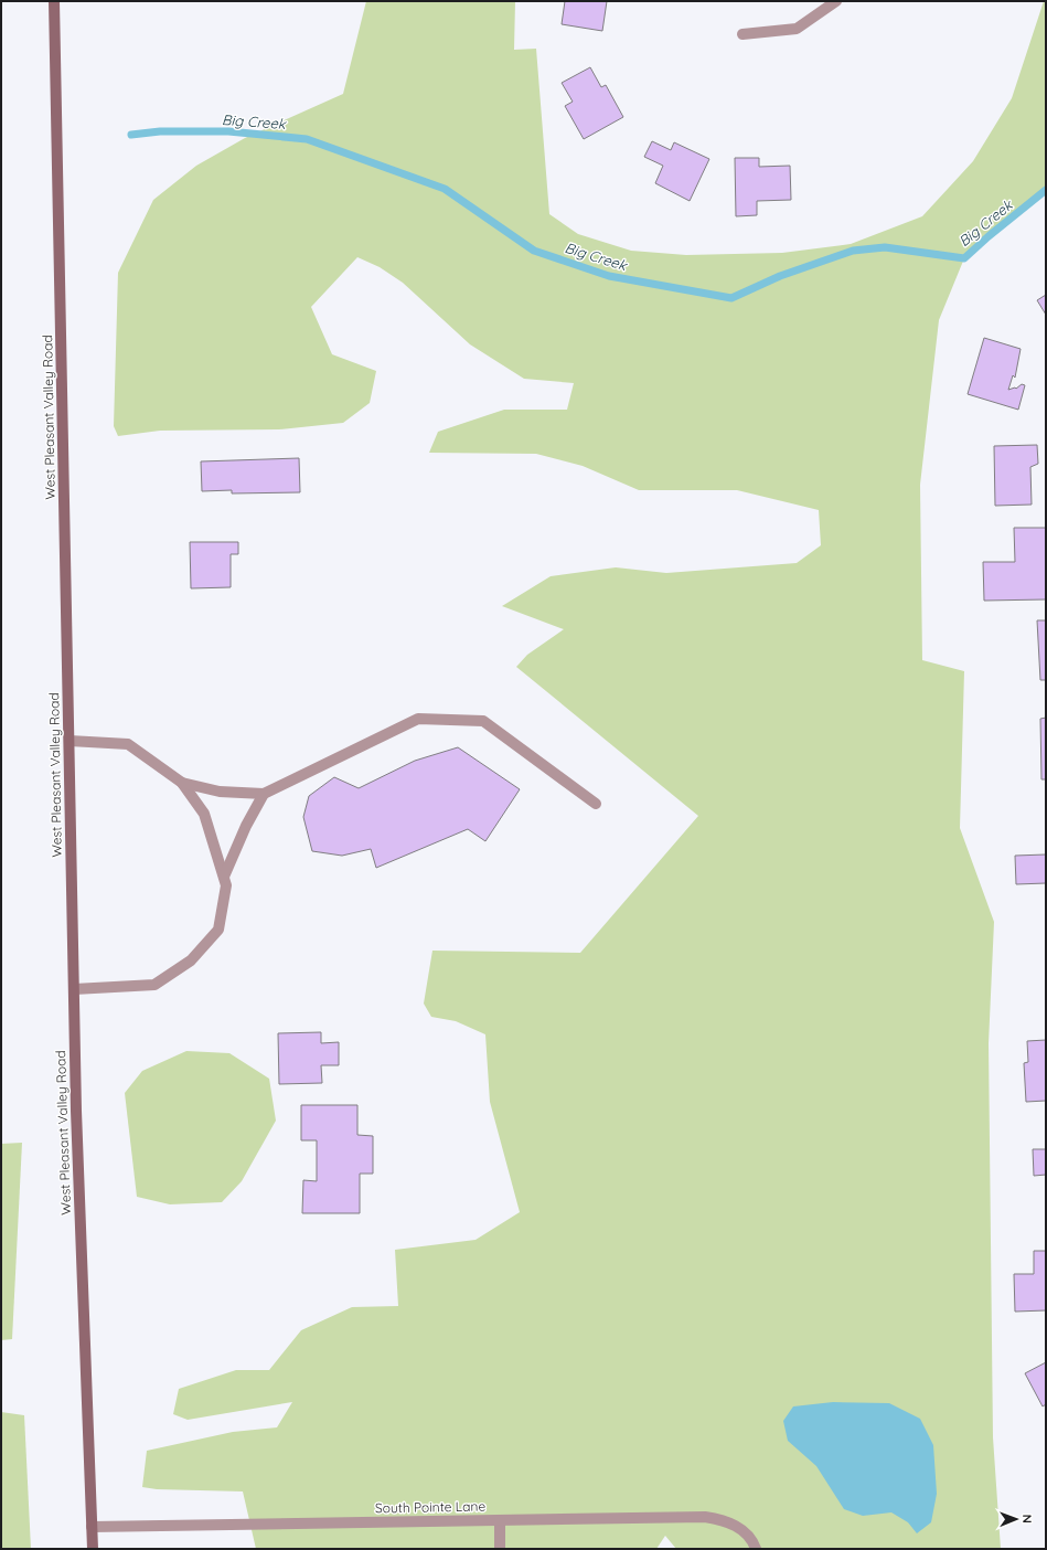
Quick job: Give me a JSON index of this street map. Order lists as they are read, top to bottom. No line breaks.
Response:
{"streets":{"main road":["West Pleasant Valley Road"],"street":["South Pointe Lane"]},"crossings":[["West Pleasant Valley Road","South Pointe Lane"]],"water":["Big Creek"],"north":"right"}
